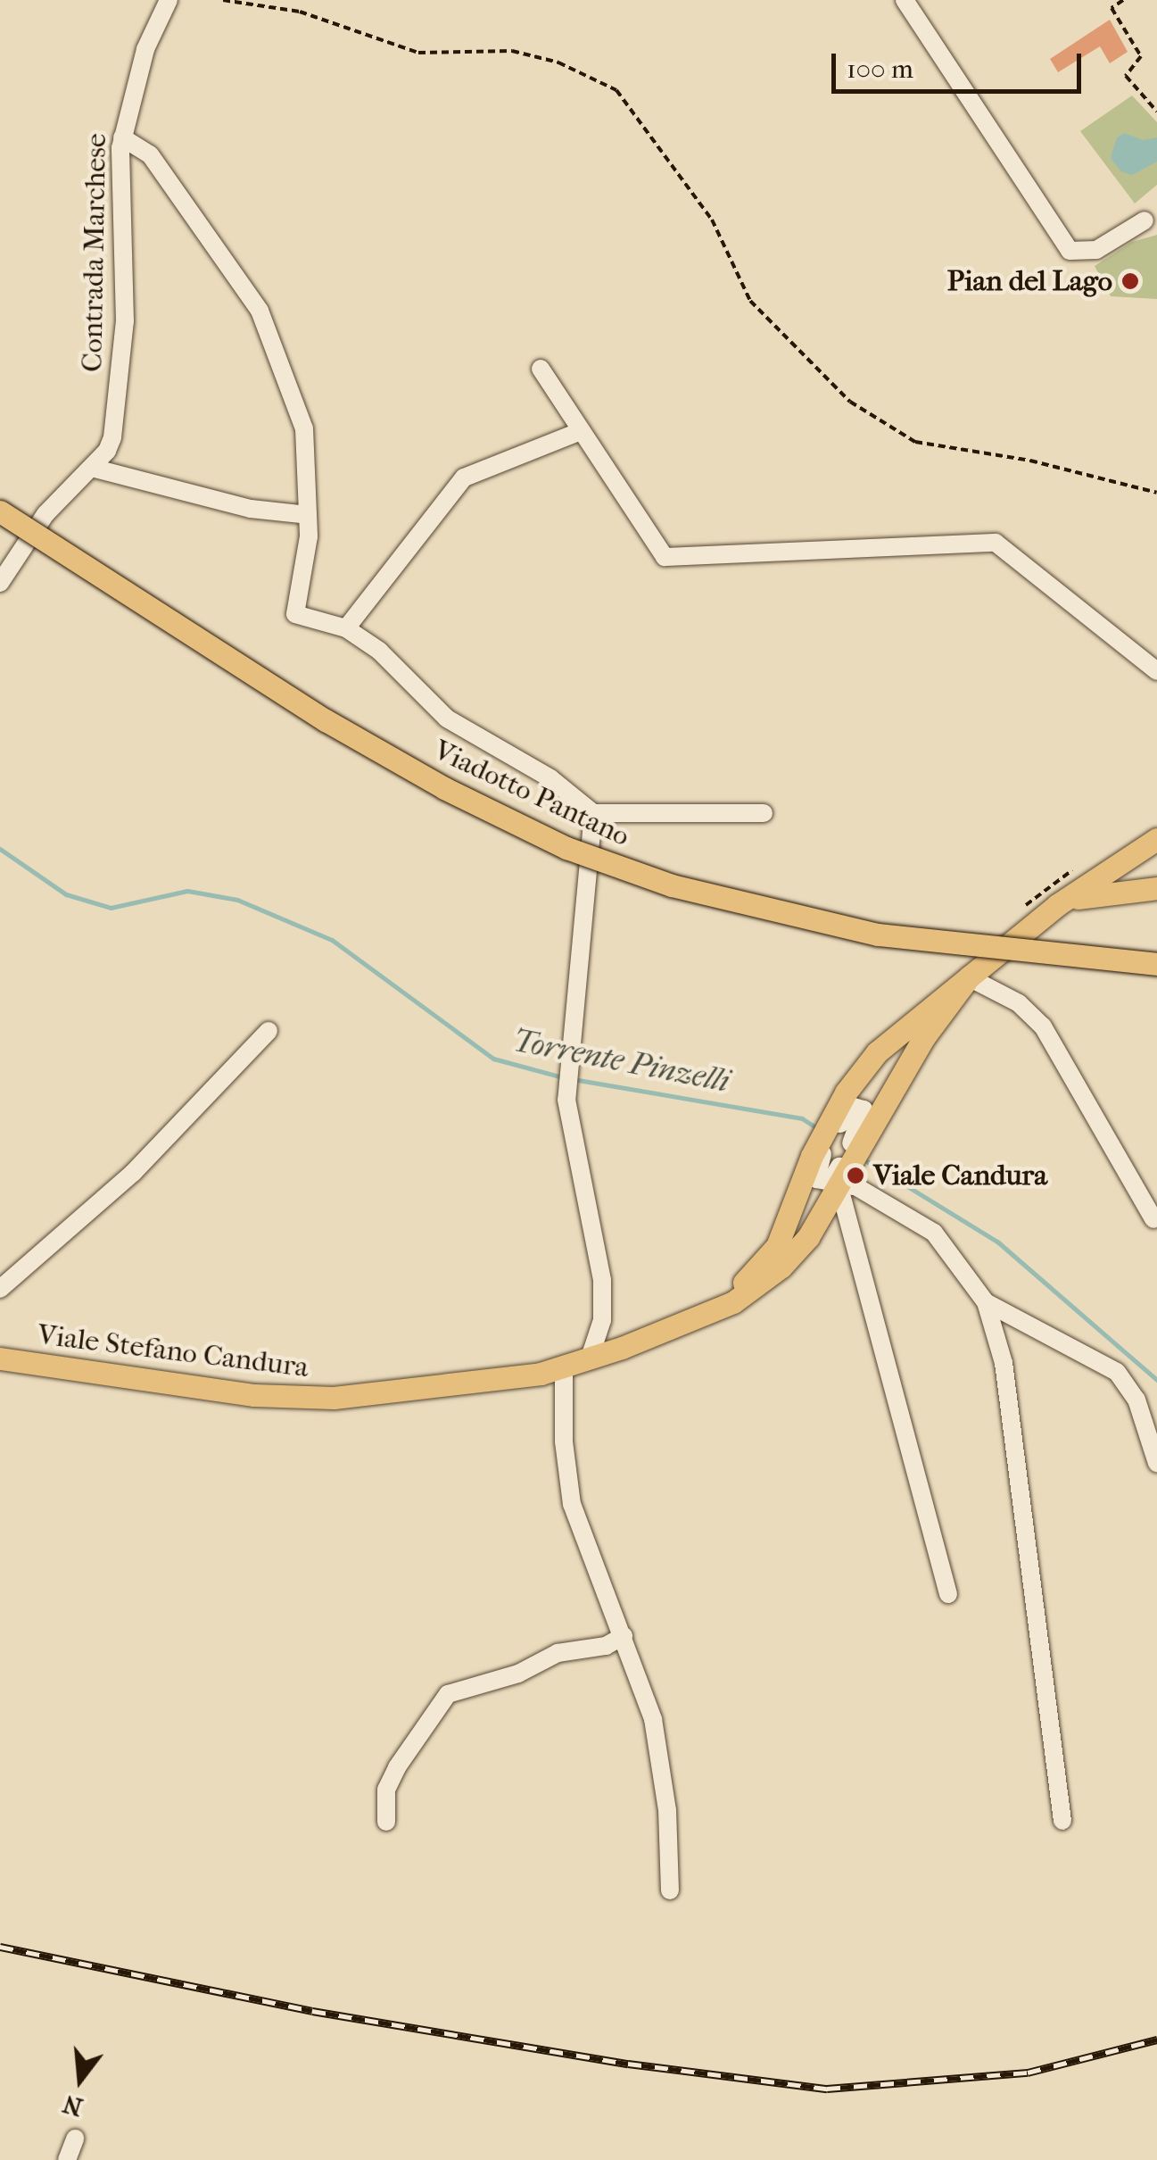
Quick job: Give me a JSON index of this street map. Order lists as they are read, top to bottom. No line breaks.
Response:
{"streets":{"main road":["Viadotto Pantano","Viale Stefano Candura"],"street":["Contrada Marchese"]},"water":["Torrente Pinzelli"],"places":["Pian del Lago","Viale Candura"],"scale_bar":"100 m","north":"bottom"}
